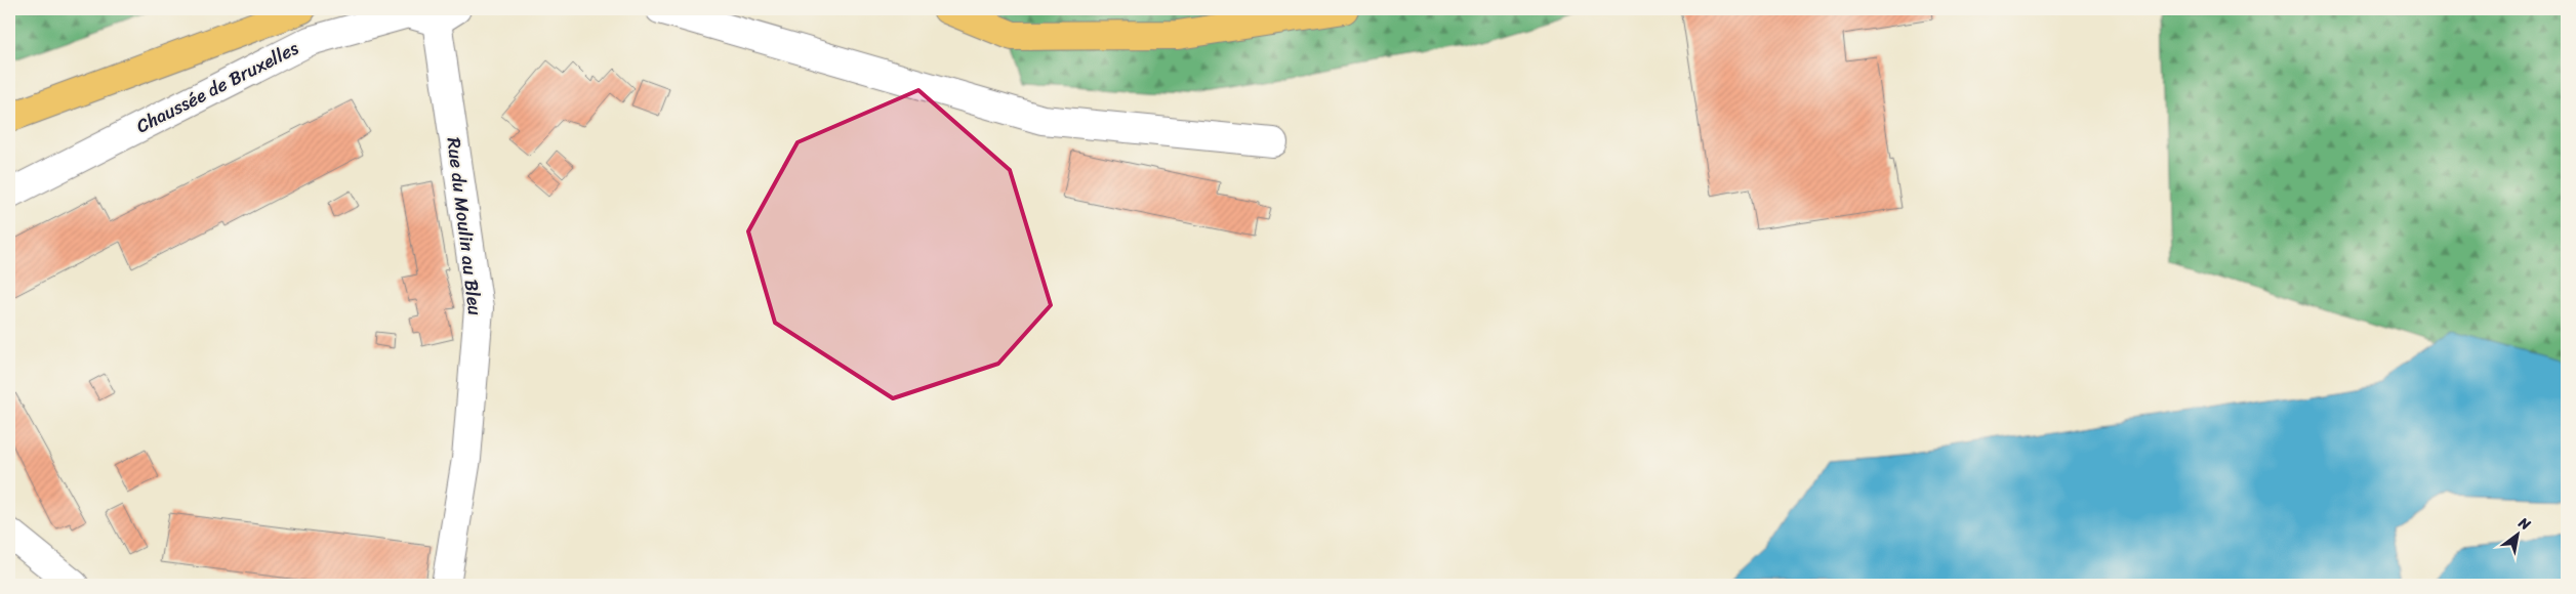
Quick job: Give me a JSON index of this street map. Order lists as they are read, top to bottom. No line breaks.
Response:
{"streets":{"main road":["Chaussée de Bruxelles"],"street":["Rue du Moulin au Bleu"]},"crossings":[["Chaussée de Bruxelles","Rue du Moulin au Bleu"]],"north":"top right"}
